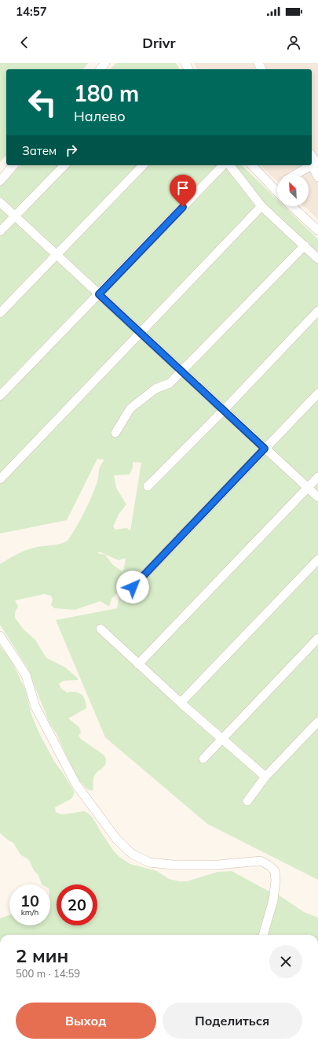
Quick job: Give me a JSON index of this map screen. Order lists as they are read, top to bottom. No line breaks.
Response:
{"north":"top left","page":{"status":"14:57","header":"Drivr","turn":["180 m","Налево"],"then":"Затем","speed":"10 km/h","limit":"20","heading":["2 мин","500 m · 14:59"],"buttons":["Выход","Поделиться"]}}
